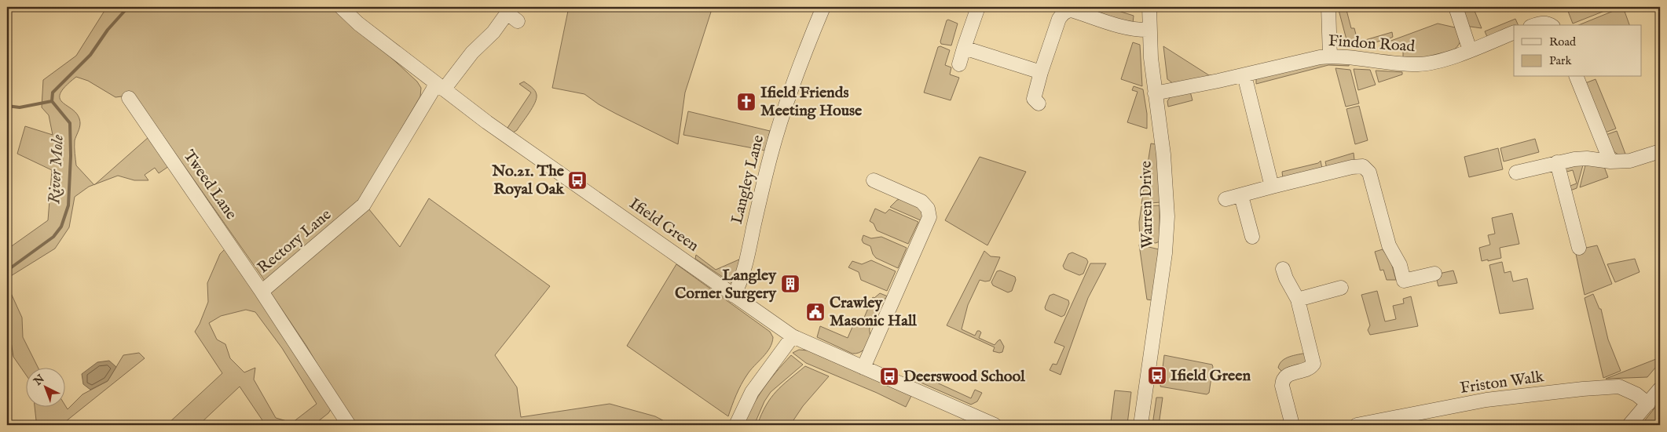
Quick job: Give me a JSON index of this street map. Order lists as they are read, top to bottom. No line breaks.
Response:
{"streets":{"street":["Findon Road","Langley Lane","Tweed Lane","Warren Drive","Ifield Green","Rectory Lane","Friston Walk"]},"crossings":[["Findon Road","Warren Drive"],["Langley Lane","Ifield Green"],["Tweed Lane","Rectory Lane"],["Ifield Green","Rectory Lane"]],"water":["River Mole"],"places":{"church":["Ifield Friends Meeting House"],"bus stop":["No.21. The Royal Oak","Ifield Green","Deerswood School"],"building":["Langley Corner Surgery"],"public building":["Crawley Masonic Hall"]},"legend":["Road","Park"],"north":"top left"}
